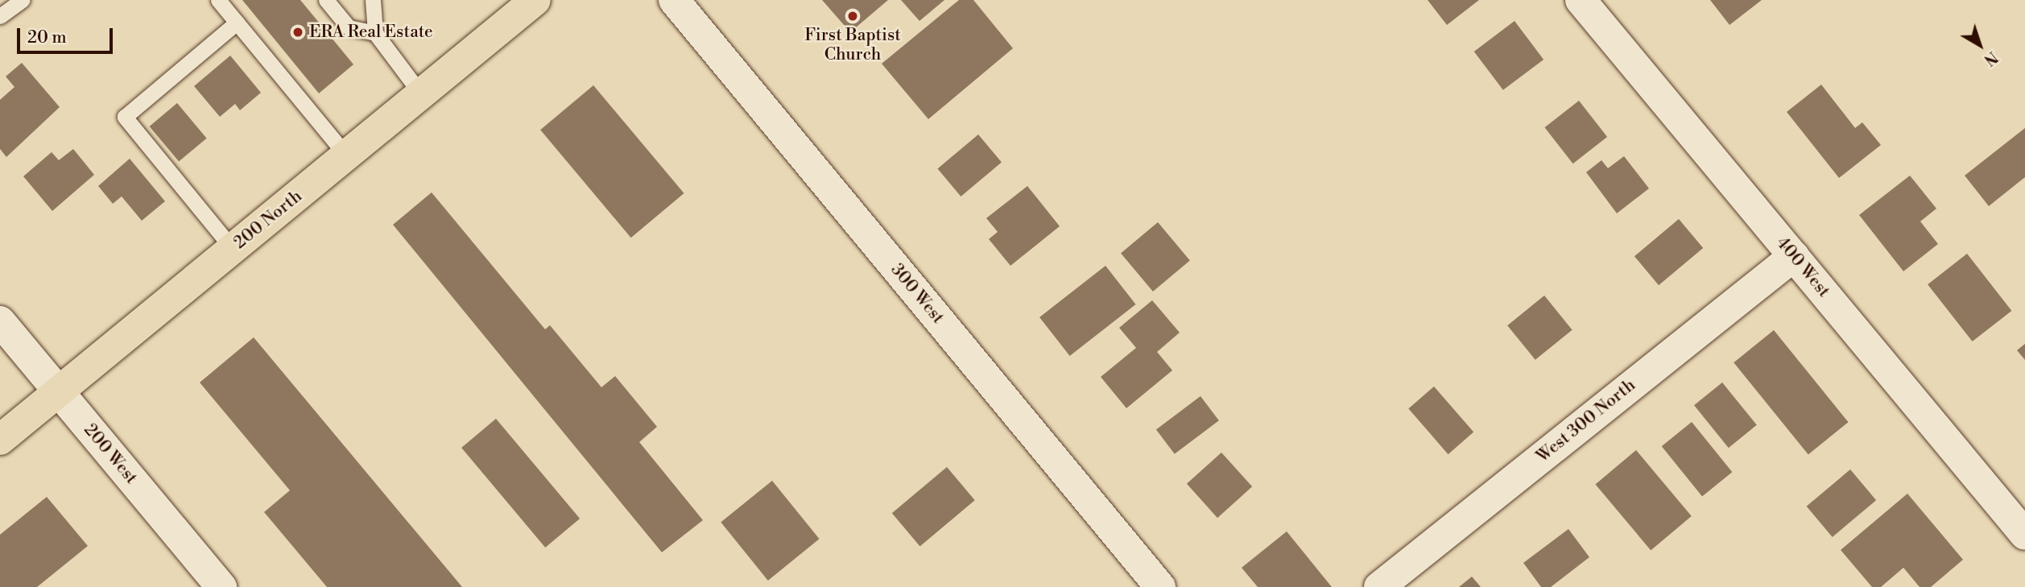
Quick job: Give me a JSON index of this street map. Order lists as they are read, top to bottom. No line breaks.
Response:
{"streets":{"main road":["200 North"],"street":["400 West","300 West","West 300 North","200 West"]},"crossings":[["200 North","200 West"],["400 West","West 300 North"]],"places":["First Baptist Church","ERA Real Estate"],"scale_bar":"20 m","north":"bottom right"}
